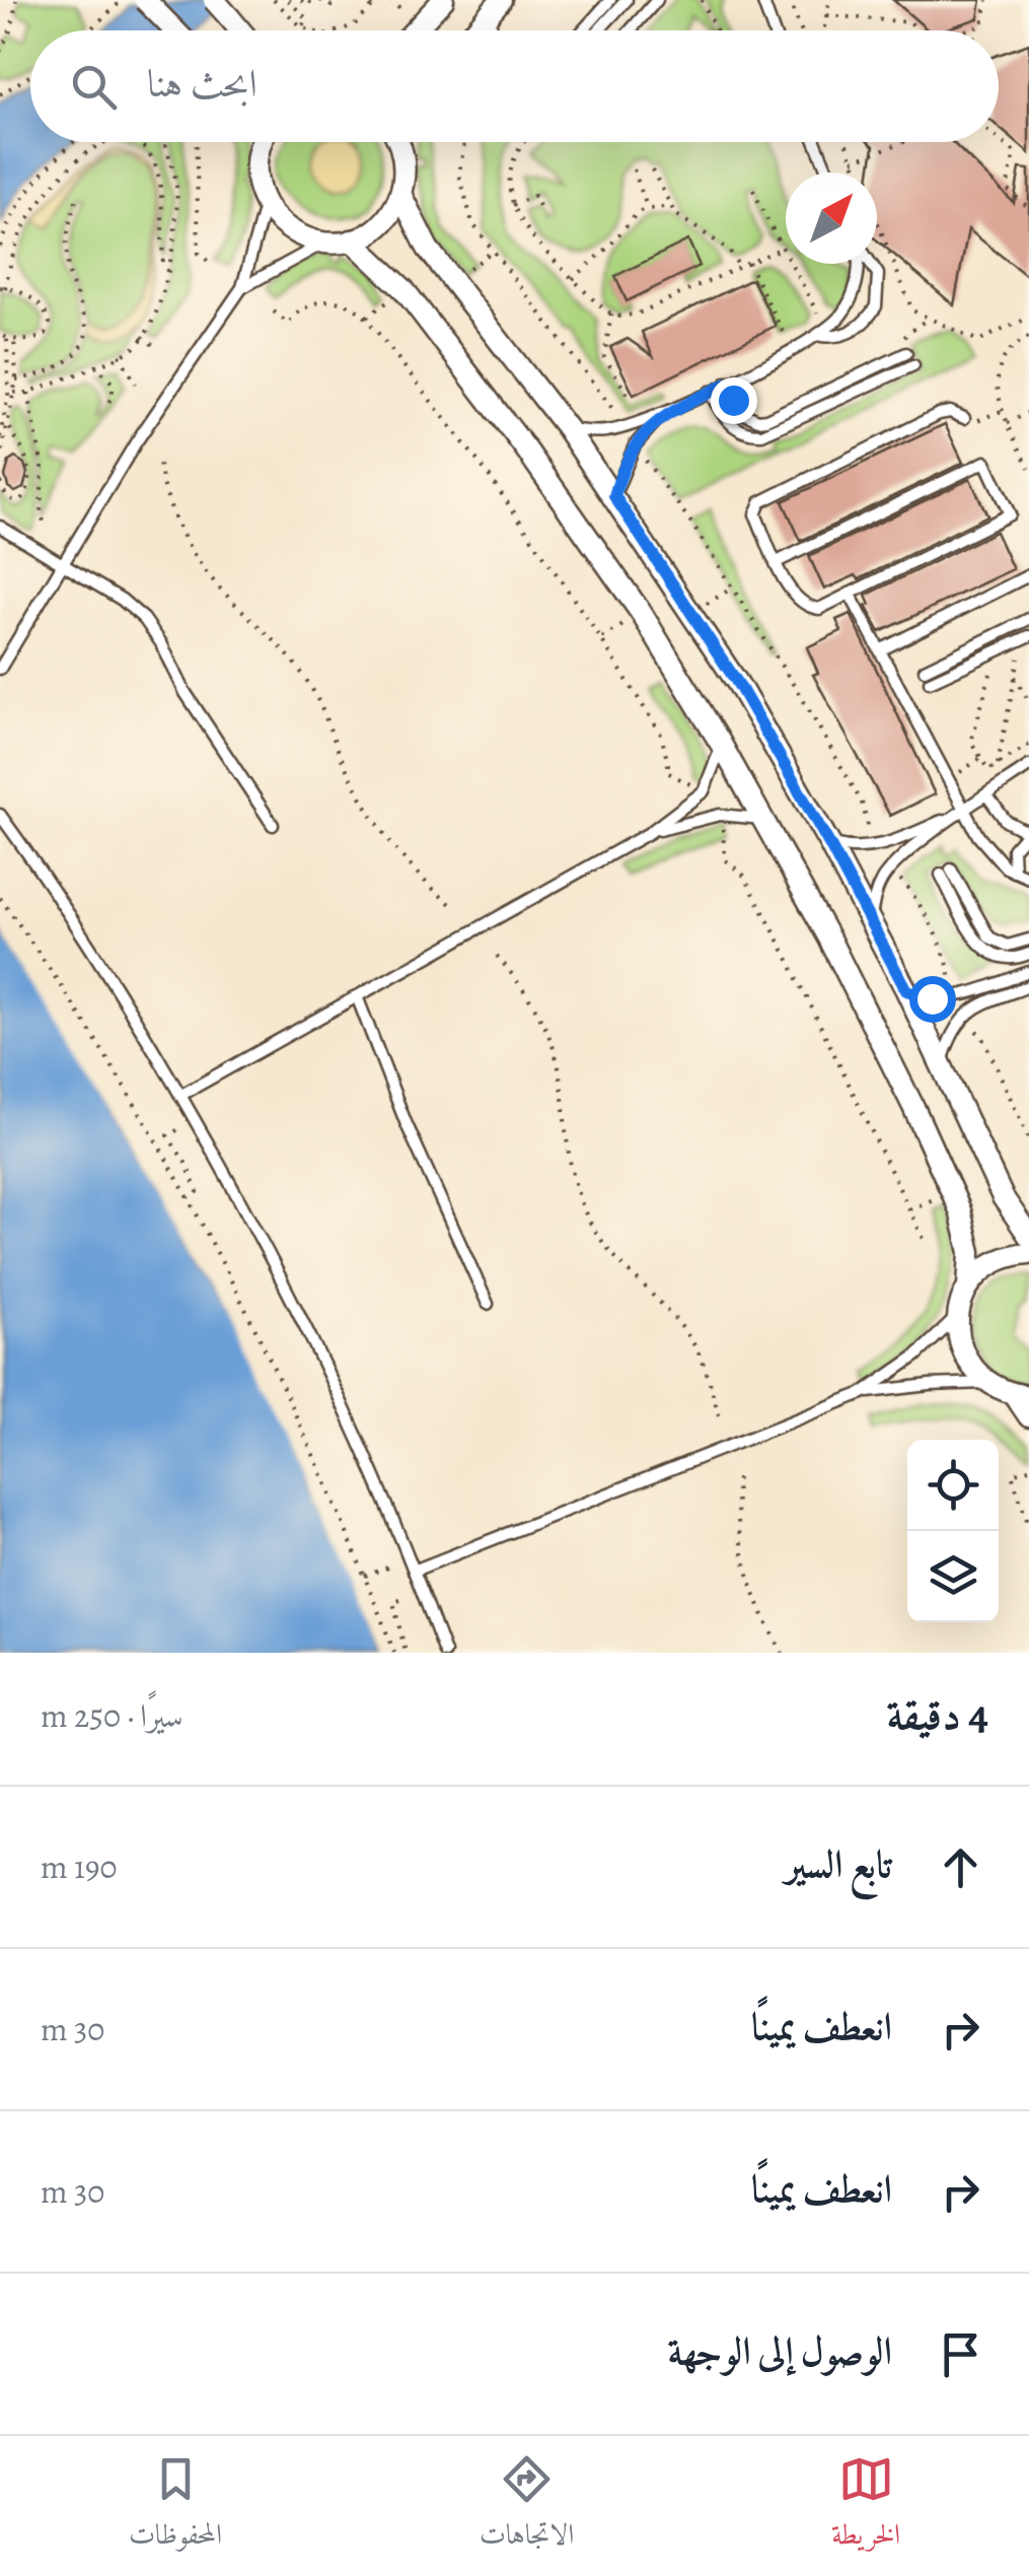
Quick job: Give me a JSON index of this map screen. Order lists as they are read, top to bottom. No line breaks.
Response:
{"north":"top right","page":{"search":"ابحث هنا","heading":["4 دقيقة","سيرًا · 250 m"],"list":[["تابع السير","190 m"],["انعطف يمينًا","30 m"],["انعطف يمينًا","30 m"],"الوصول إلى الوجهة"],"nav":["الخريطة","الاتجاهات","المحفوظات"]}}
